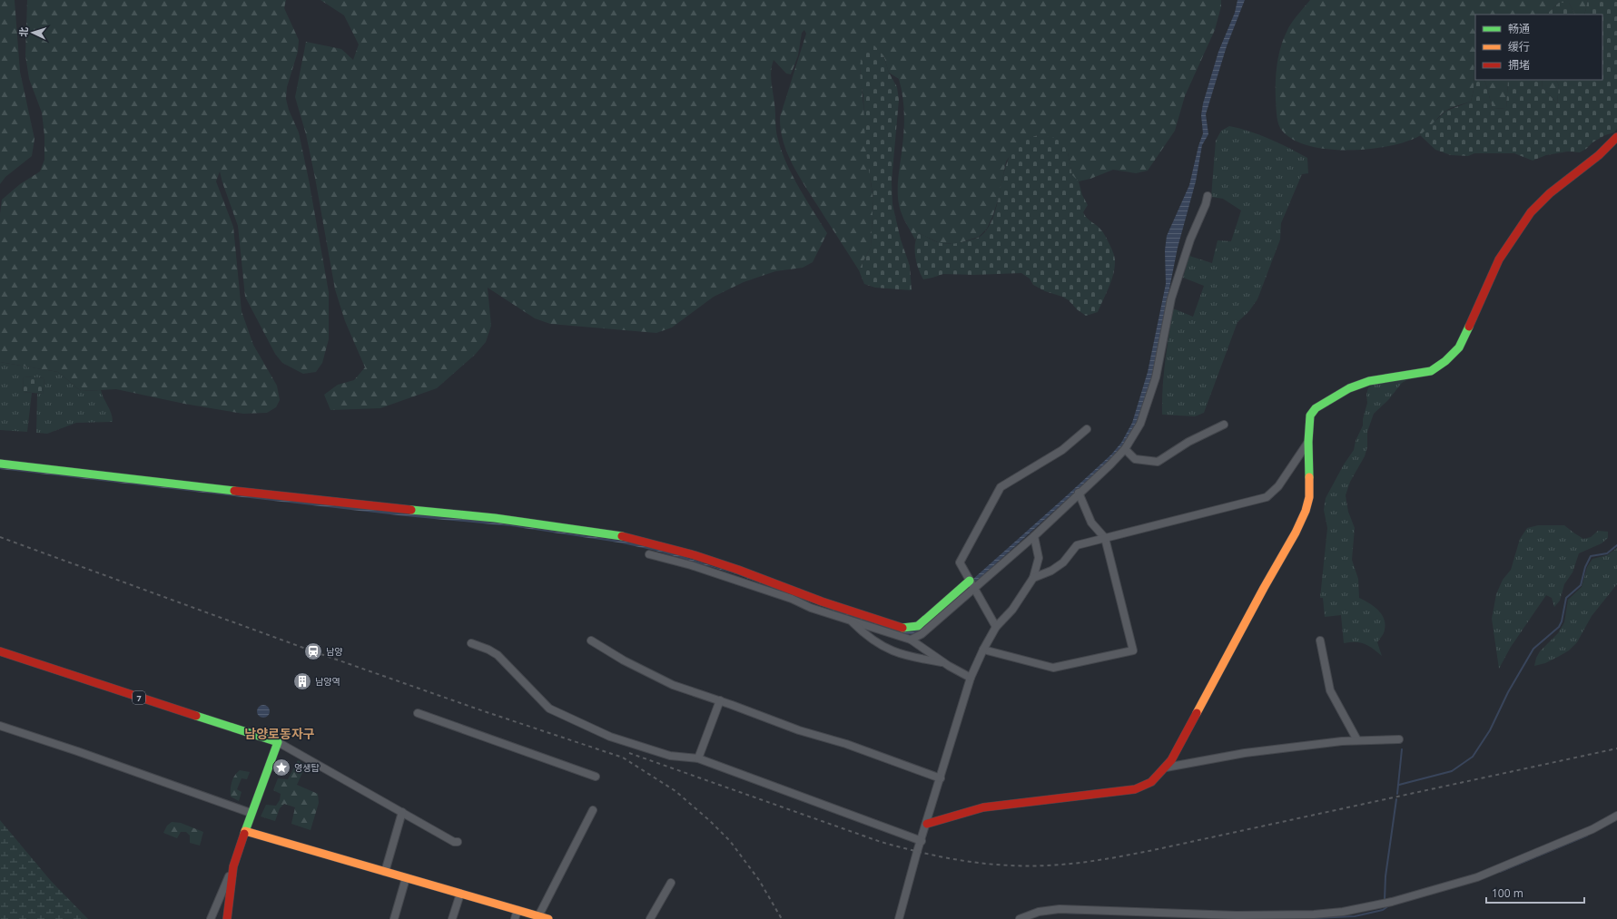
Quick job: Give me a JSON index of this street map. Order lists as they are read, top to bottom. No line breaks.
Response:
{"streets":{"street":["7"]},"districts":["남양로동자구"],"places":{"station":["남양"],"building":["남양역"],"place":["영생탑"]},"legend":["畅通","缓行","拥堵"],"scale_bar":"100 m","north":"left"}
